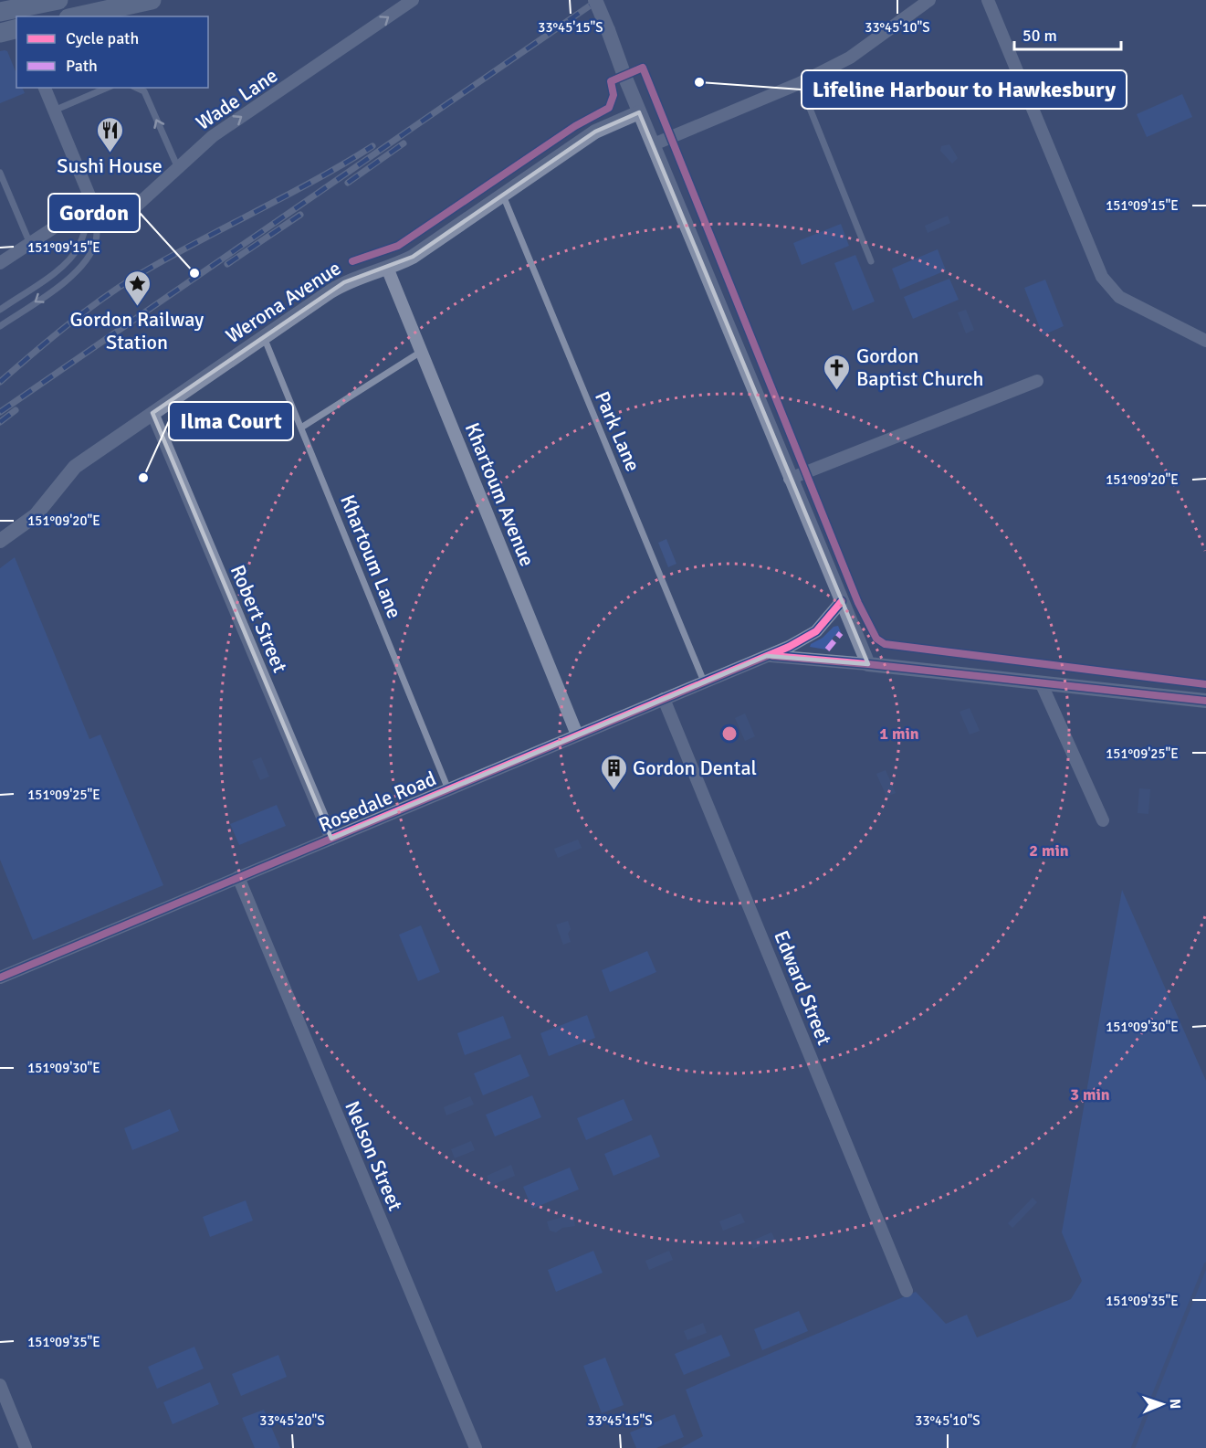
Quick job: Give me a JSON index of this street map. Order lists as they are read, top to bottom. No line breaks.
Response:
{"streets":{"street":["Wade Lane","Werona Avenue","Khartoum Avenue","Robert Street","Rosedale Road","Edward Street","Nelson Street"],"lane":["Park Lane","Khartoum Lane"]},"crossings":[["Werona Avenue","Park Lane"],["Werona Avenue","Khartoum Avenue"],["Werona Avenue","Khartoum Lane"],["Werona Avenue","Robert Street"],["Park Lane","Rosedale Road"],["Khartoum Avenue","Rosedale Road"],["Khartoum Lane","Rosedale Road"],["Robert Street","Rosedale Road"],["Rosedale Road","Edward Street"],["Rosedale Road","Nelson Street"]],"one_way":["Wade Lane"],"places":{"other":["Lifeline Harbour to Hawkesbury","Gordon","Ilma Court"],"restaurant":["Sushi House"],"place":["Gordon Railway Station"],"church":["Gordon Baptist Church"],"building":["Gordon Dental"]},"legend":["Cycle path","Path"],"scale_bar":"50 m","north":"right","coordinates":["33°45'15\"S","33°45'10\"S","151°09'15\"E","151°09'20\"E","151°09'25\"E","151°09'30\"E","151°09'35\"E","33°45'20\"S"],"rings":["1 min","2 min","3 min"]}
